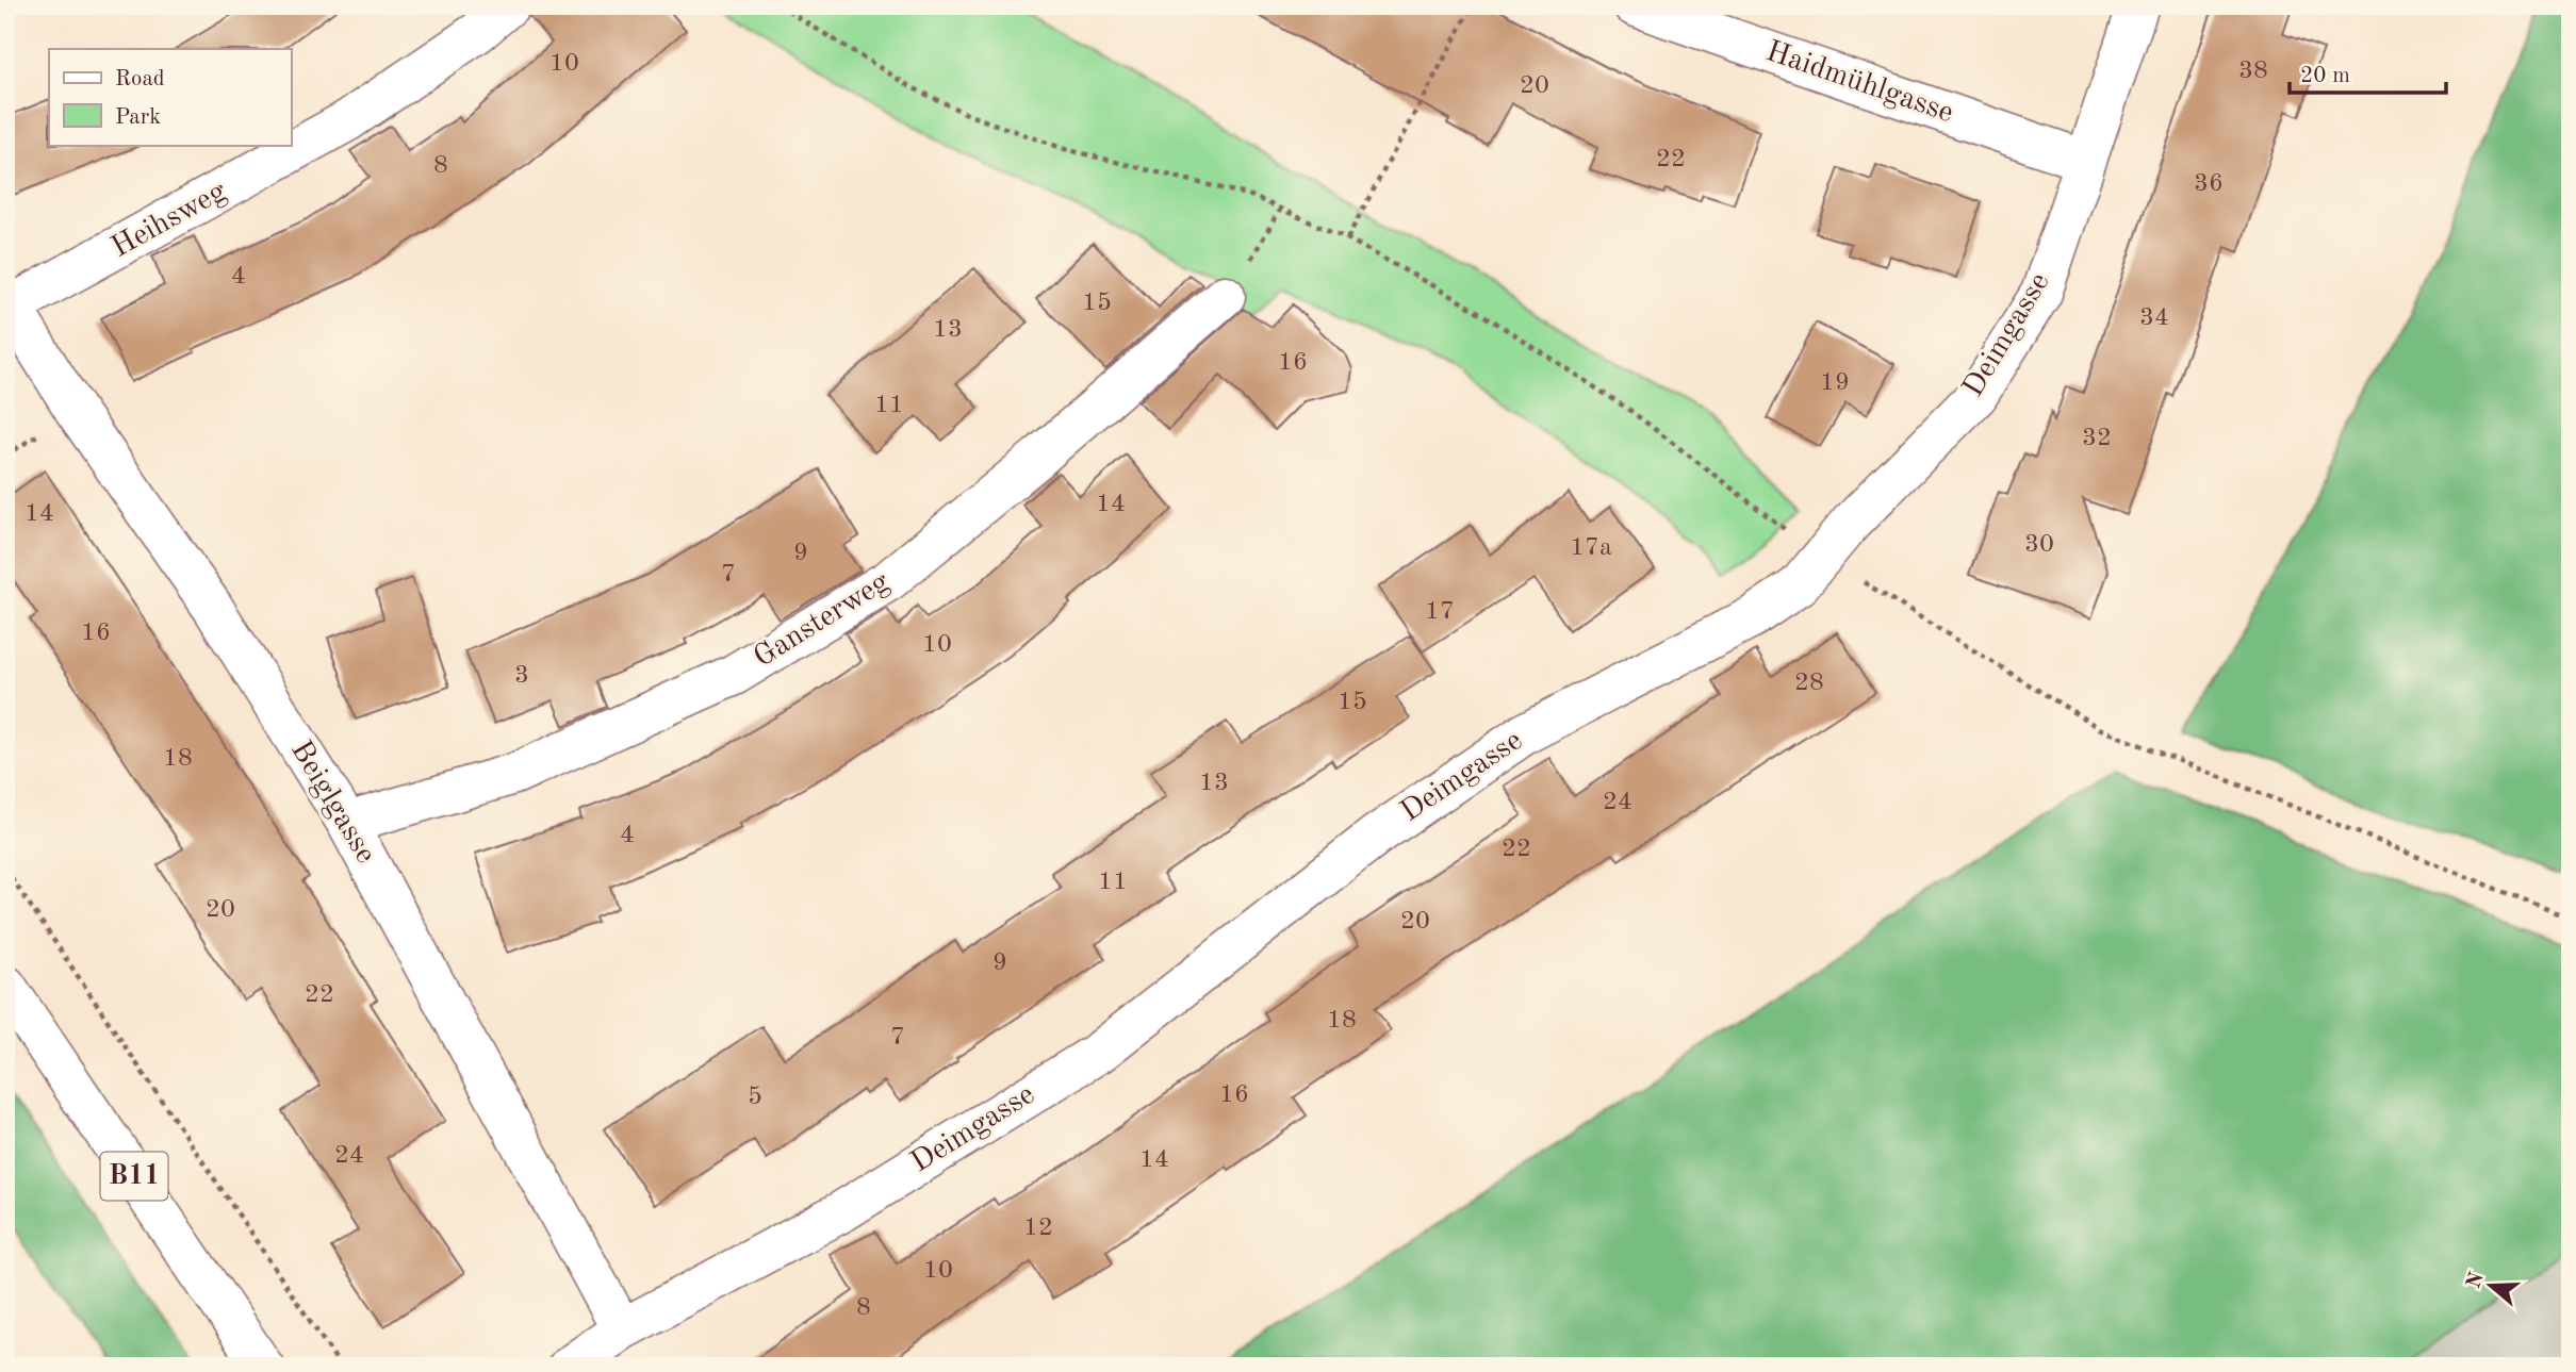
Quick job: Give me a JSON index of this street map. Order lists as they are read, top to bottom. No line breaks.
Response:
{"streets":{"street":["Haidmühlgasse","Heihsweg","Deimgasse","Gansterweg","Beiglgasse","B11"]},"crossings":[["Haidmühlgasse","Deimgasse"],["Heihsweg","Beiglgasse"],["Deimgasse","Beiglgasse"],["Gansterweg","Beiglgasse"]],"house_numbers":["10","38","20","22","8","36","4","15","34","13","16","19","11","32","14","14","30","17a","9","7","17","16","10","3","28","15","18","13","24","4","22","11","20","20","9","22","18","7","16","5","24","14","12","10","8"],"legend":["Road","Park"],"scale_bar":"20 m","north":"left"}
